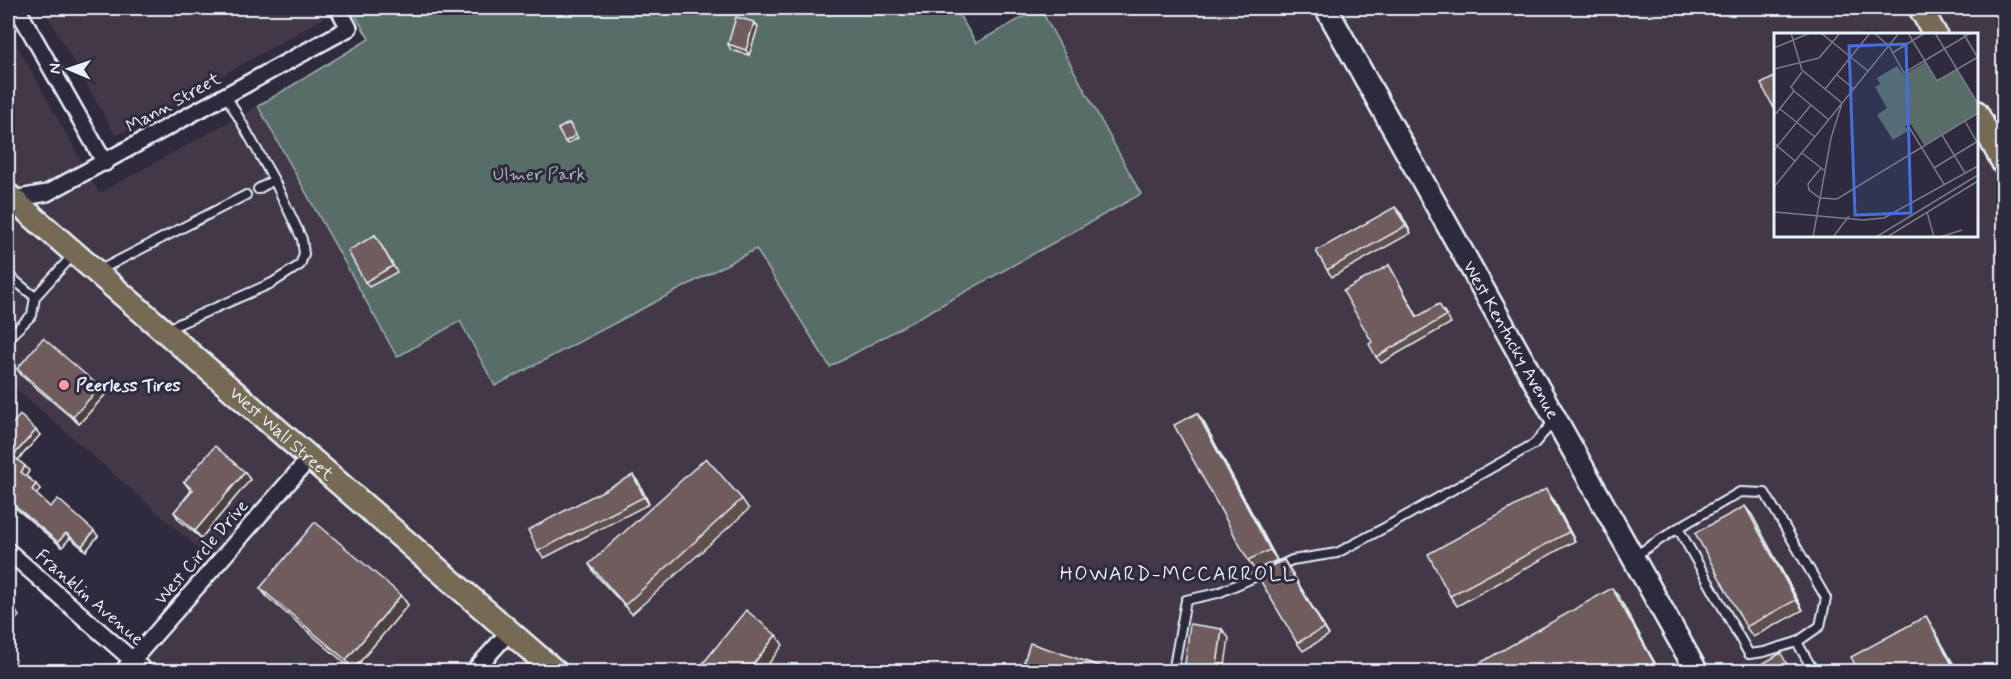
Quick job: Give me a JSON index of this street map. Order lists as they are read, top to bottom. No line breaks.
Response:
{"streets":{"main road":["West Wall Street"],"street":["Mann Street","West Kentucky Avenue","West Circle Drive","Franklin Avenue"]},"crossings":[["Mann Street","West Wall Street"],["West Wall Street","West Circle Drive"],["West Circle Drive","Franklin Avenue"]],"districts":["HOWARD-MCCARROLL"],"parks":["Ulmer Park"],"places":["Peerless Tires"],"north":"left"}
